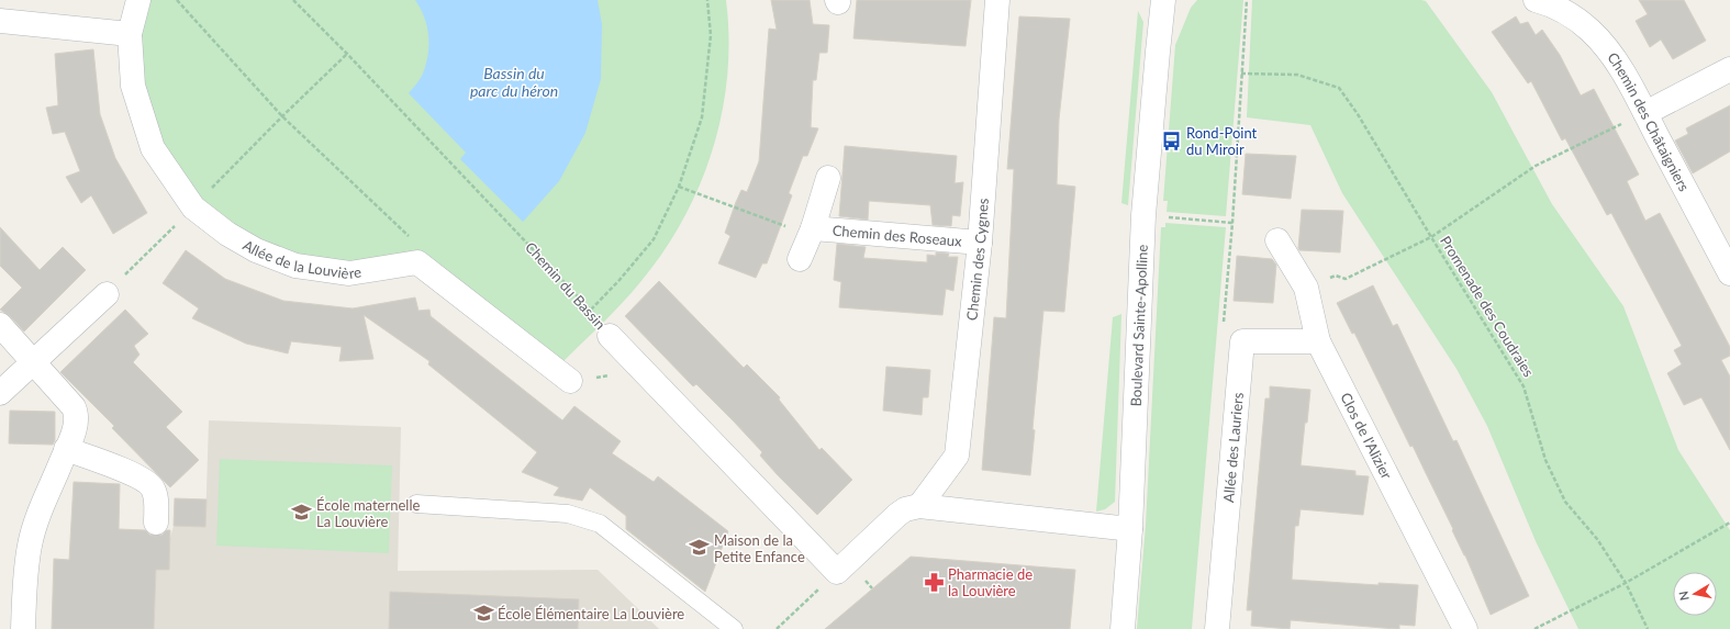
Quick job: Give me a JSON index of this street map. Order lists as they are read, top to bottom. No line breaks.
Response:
{"streets":{"street":["Chemin des Châtaigniers","Chemin des Roseaux","Allée de la Louvière","Chemin des Cygnes","Chemin du Bassin","Boulevard Sainte-Apolline","Clos de l'Alizier","Allée des Lauriers"],"path":["Promenade des Coudraies"]},"crossings":[["Chemin des Roseaux","Chemin des Cygnes"],["Clos de l'Alizier","Allée des Lauriers"]],"water":["Bassin du parc du héron"],"places":{"bus stop":["Rond-Point du Miroir"],"school or university":["École maternelle La Louvière","Maison de la Petite Enfance","École Élémentaire La Louvière"],"pharmacy":["Pharmacie de la Louvière"]},"north":"left"}
